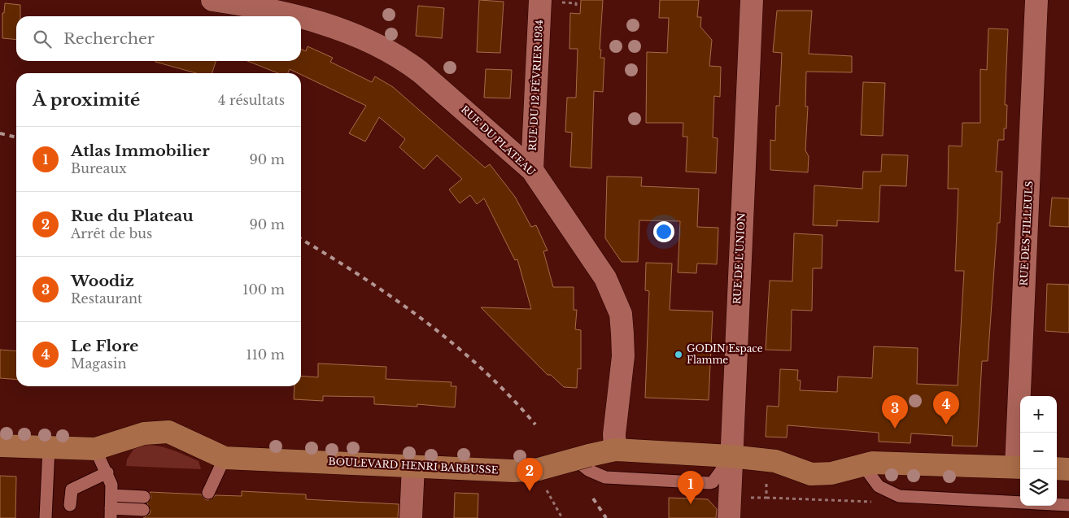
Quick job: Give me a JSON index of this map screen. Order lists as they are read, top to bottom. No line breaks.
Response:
{"streets":{"main road":["BOULEVARD HENRI BARBUSSE"],"street":["RUE DU 12 FÉVRIER 1934","RUE DU PLATEAU","RUE DES TILLEULS","RUE DE L'UNION"]},"crossings":[["RUE DU 12 FÉVRIER 1934","RUE DU PLATEAU"],["RUE DU PLATEAU","BOULEVARD HENRI BARBUSSE"],["RUE DES TILLEULS","BOULEVARD HENRI BARBUSSE"],["RUE DE L'UNION","BOULEVARD HENRI BARBUSSE"]],"places":["GODIN Espace Flamme"],"page":{"search":"Rechercher","heading":["À proximité","4 résultats"],"list":[{"mark":"1","name":"Atlas Immobilier","note":"Bureaux","value":"90 m"},{"mark":"2","name":"Rue du Plateau","note":"Arrêt de bus","value":"90 m"},{"mark":"3","name":"Woodiz","note":"Restaurant","value":"100 m"},{"mark":"4","name":"Le Flore","note":"Magasin","value":"110 m"}],"pins":["4","3","2","1"],"map_buttons":["+","−"]}}
